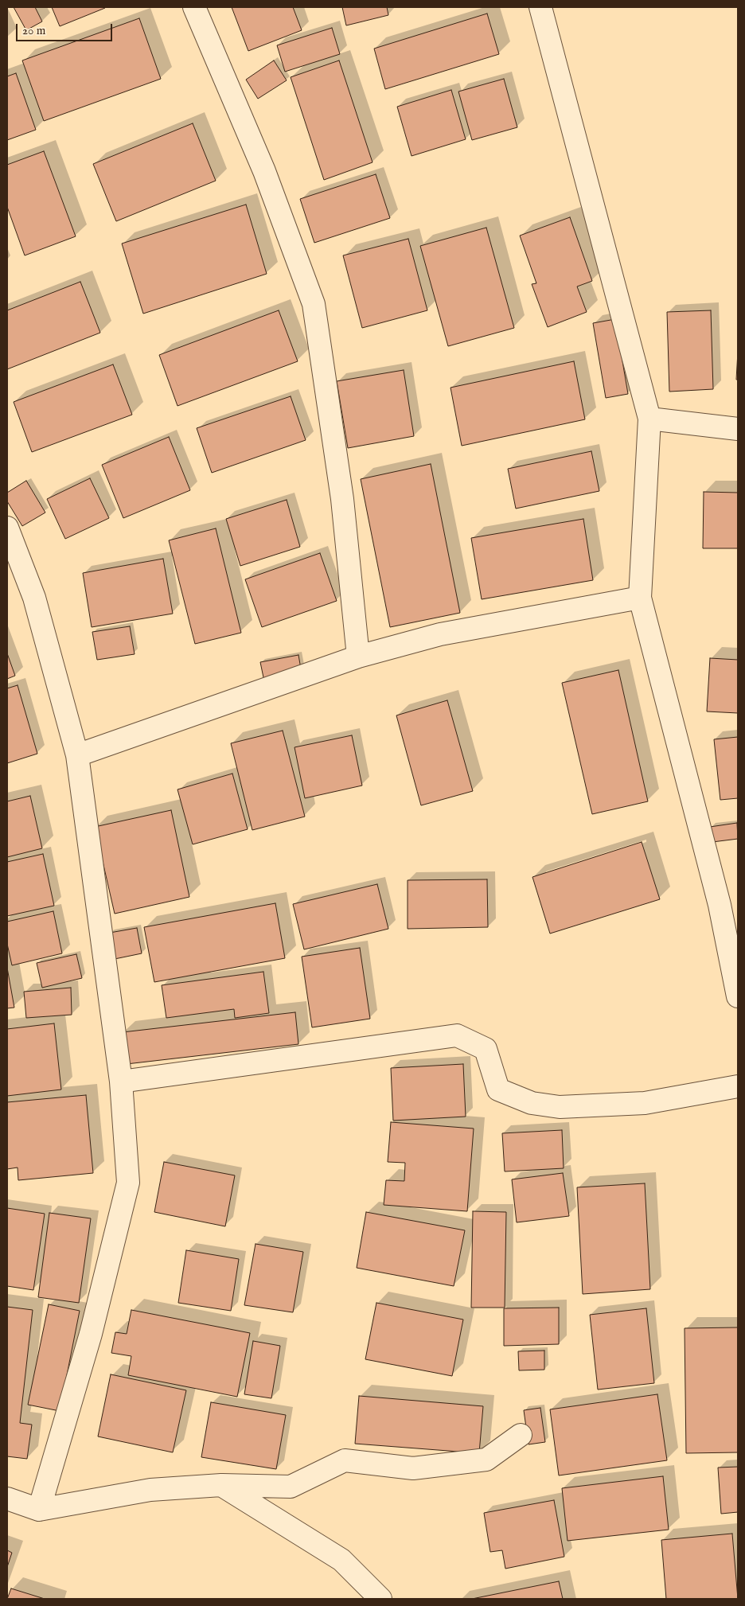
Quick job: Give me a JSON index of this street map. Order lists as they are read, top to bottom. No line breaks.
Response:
{"scale_bar":"20 m"}
